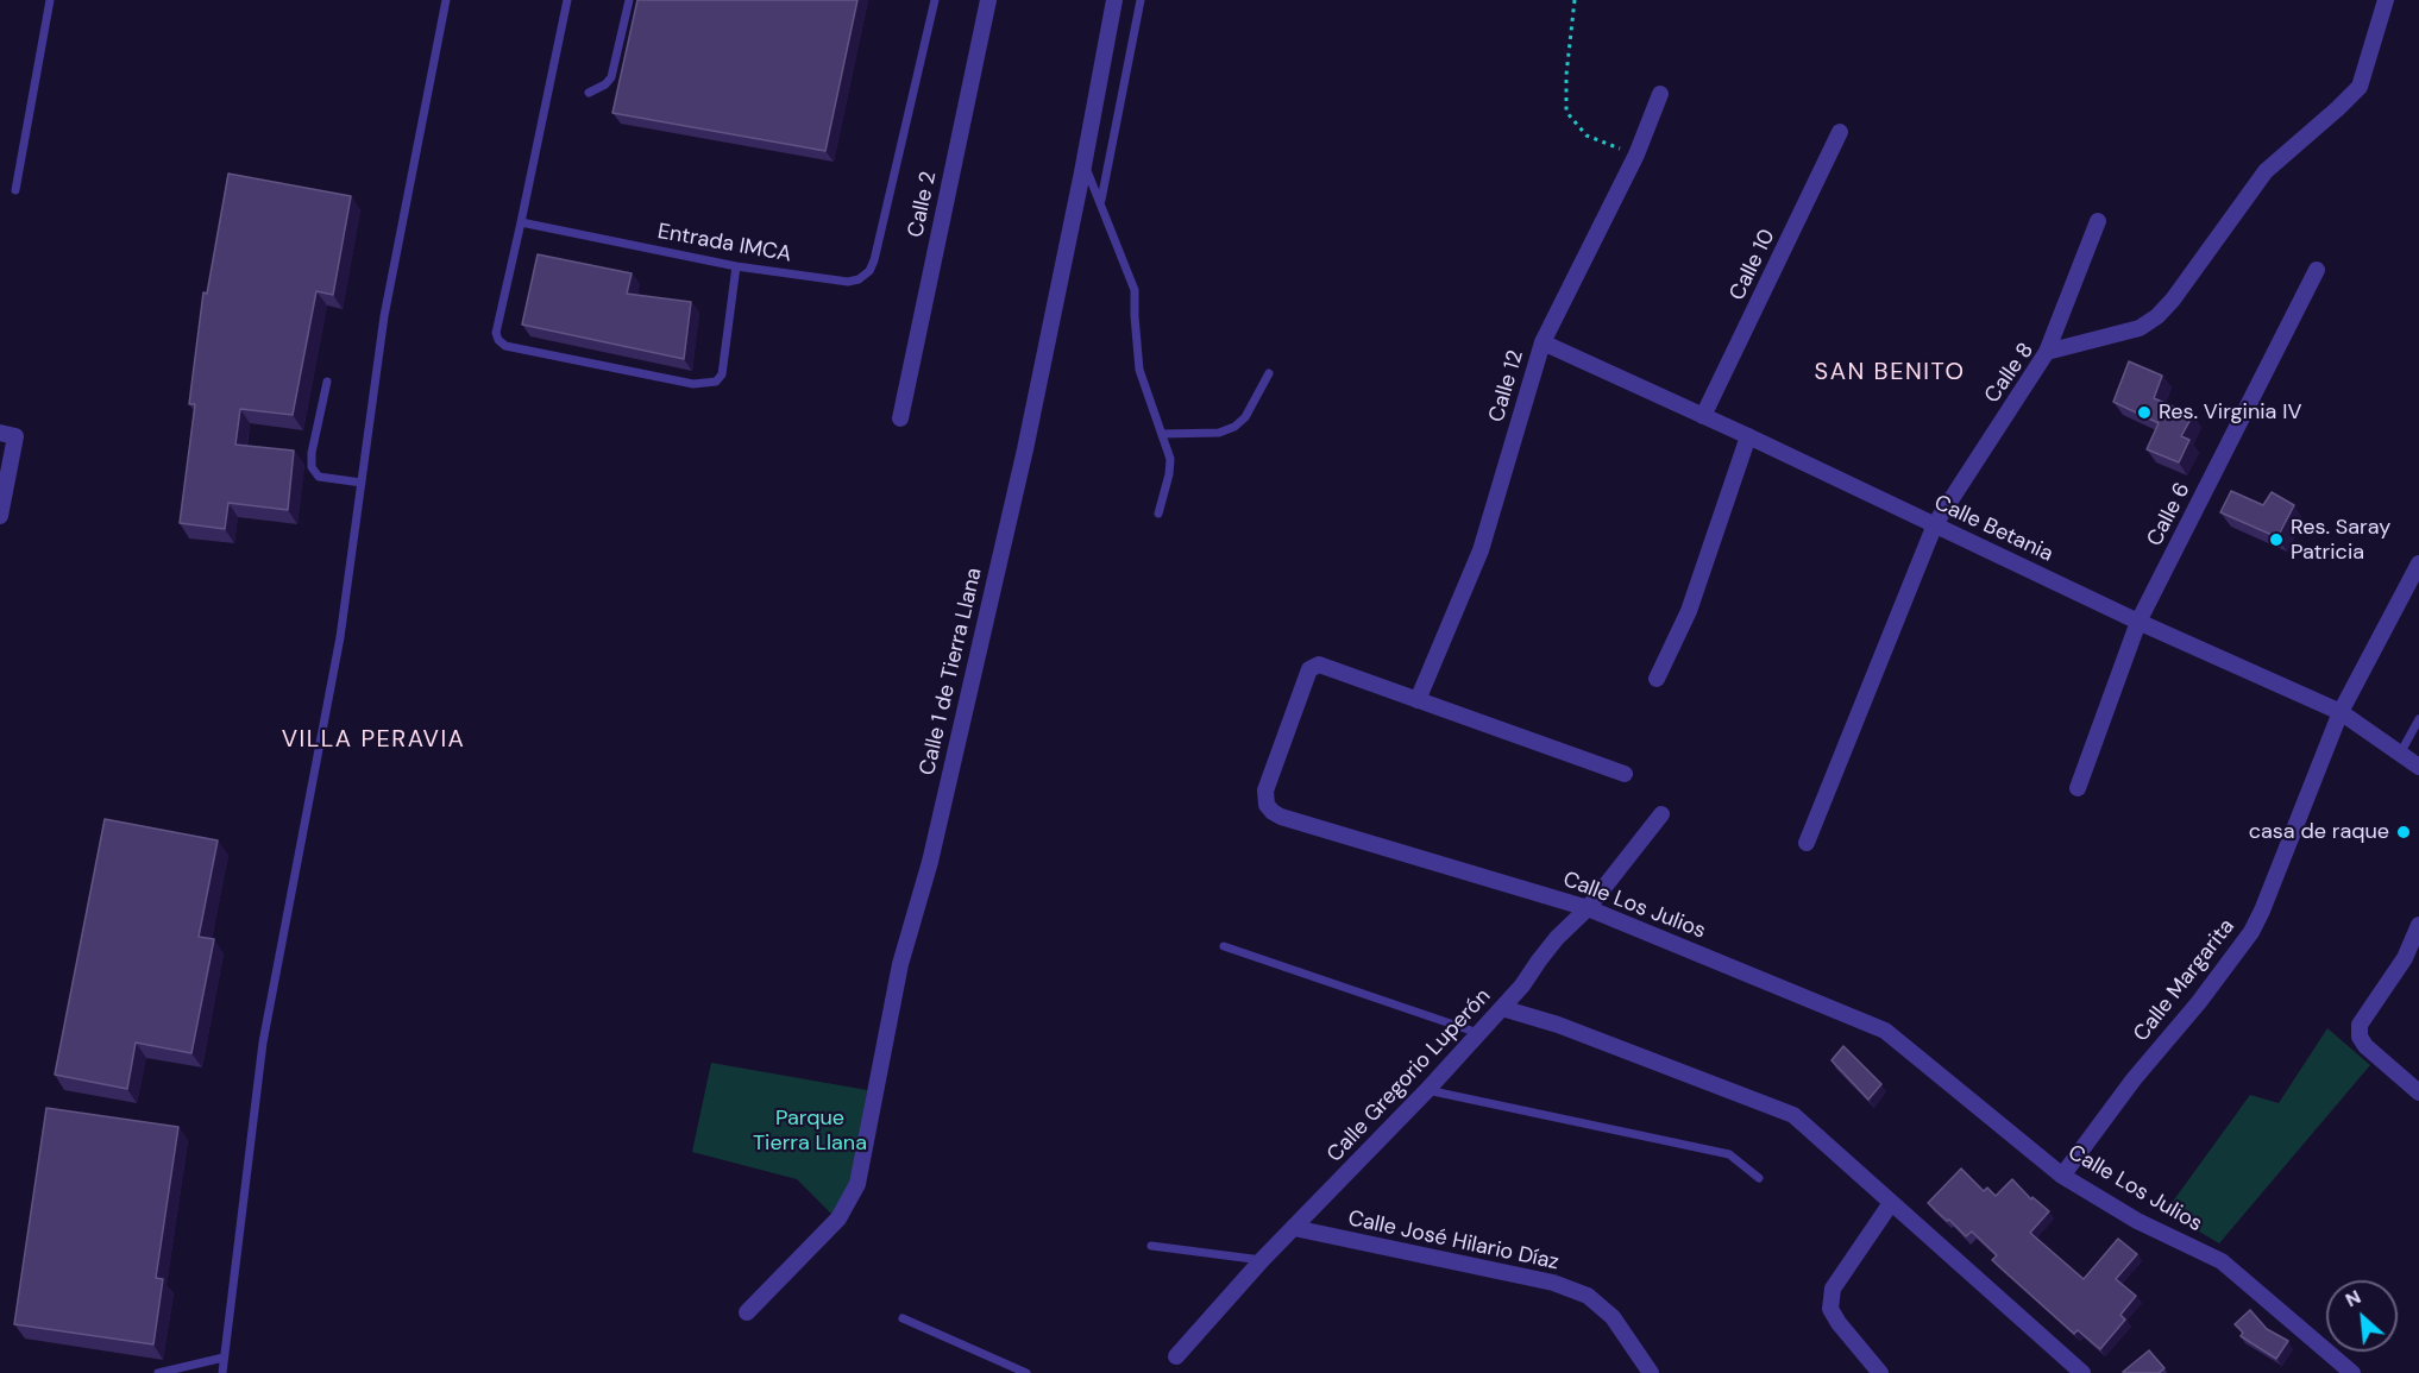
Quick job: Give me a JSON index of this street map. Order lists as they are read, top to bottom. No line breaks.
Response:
{"streets":{"street":["Calle 2","Calle 10","Calle 8","Calle 12","Calle 6","Calle Betania","Calle 1 de Tierra Llana","Calle Los Julios","Calle Margarita","Calle Gregorio Luperón","Calle José Hilario Díaz"],"lane":["Entrada IMCA"]},"crossings":[["Calle 10","Calle Betania"],["Calle 8","Calle Betania"],["Calle 12","Calle Betania"],["Calle 12","Calle Los Julios"],["Calle 6","Calle Betania"],["Calle Betania","Calle Margarita"],["Calle Los Julios","Calle Margarita"],["Calle Los Julios","Calle Gregorio Luperón"],["Calle Gregorio Luperón","Calle José Hilario Díaz"]],"districts":["SAN BENITO","VILLA PERAVIA"],"parks":["Parque Tierra Llana"],"places":["Res. Virginia IV","Res. Saray Patricia","casa de raque"],"north":"top left"}
